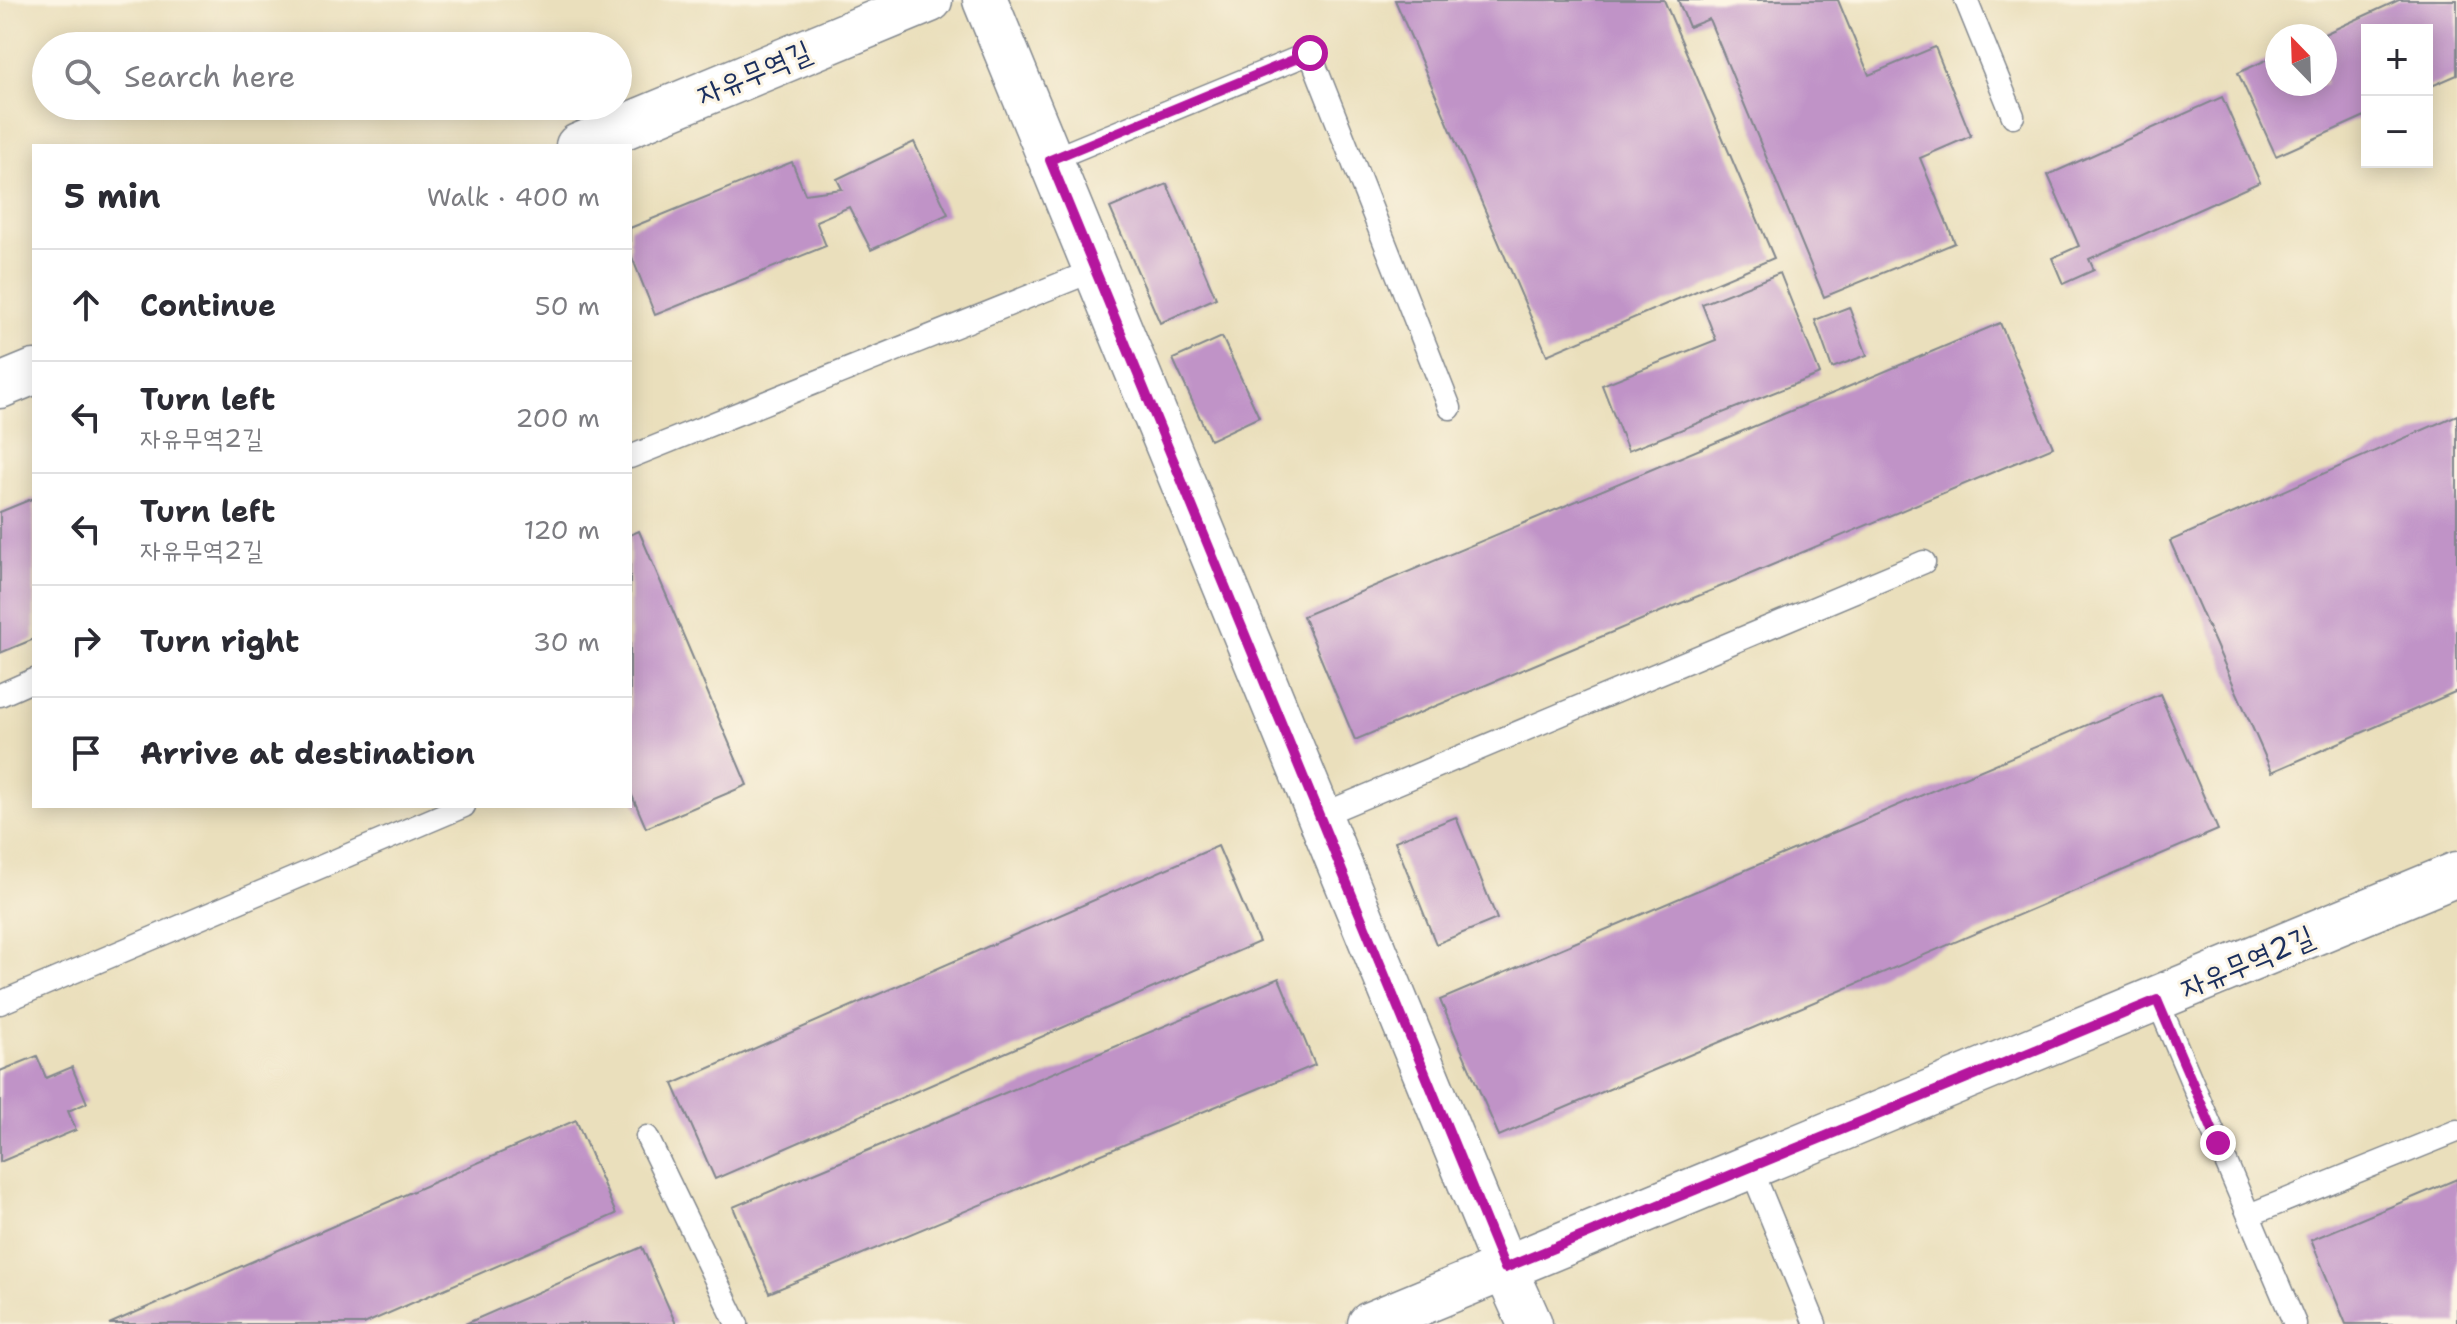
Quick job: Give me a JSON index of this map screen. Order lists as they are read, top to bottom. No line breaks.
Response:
{"streets":{"street":["자유무역길","자유무역2길"]},"north":"top left","page":{"map_buttons":["+","−"],"search":"Search here","heading":["5 min","Walk · 400 m"],"list":[["Continue","50 m"],["Turn left","자유무역2길","200 m"],["Turn left","자유무역2길","120 m"],["Turn right","30 m"],"Arrive at destination"]}}
